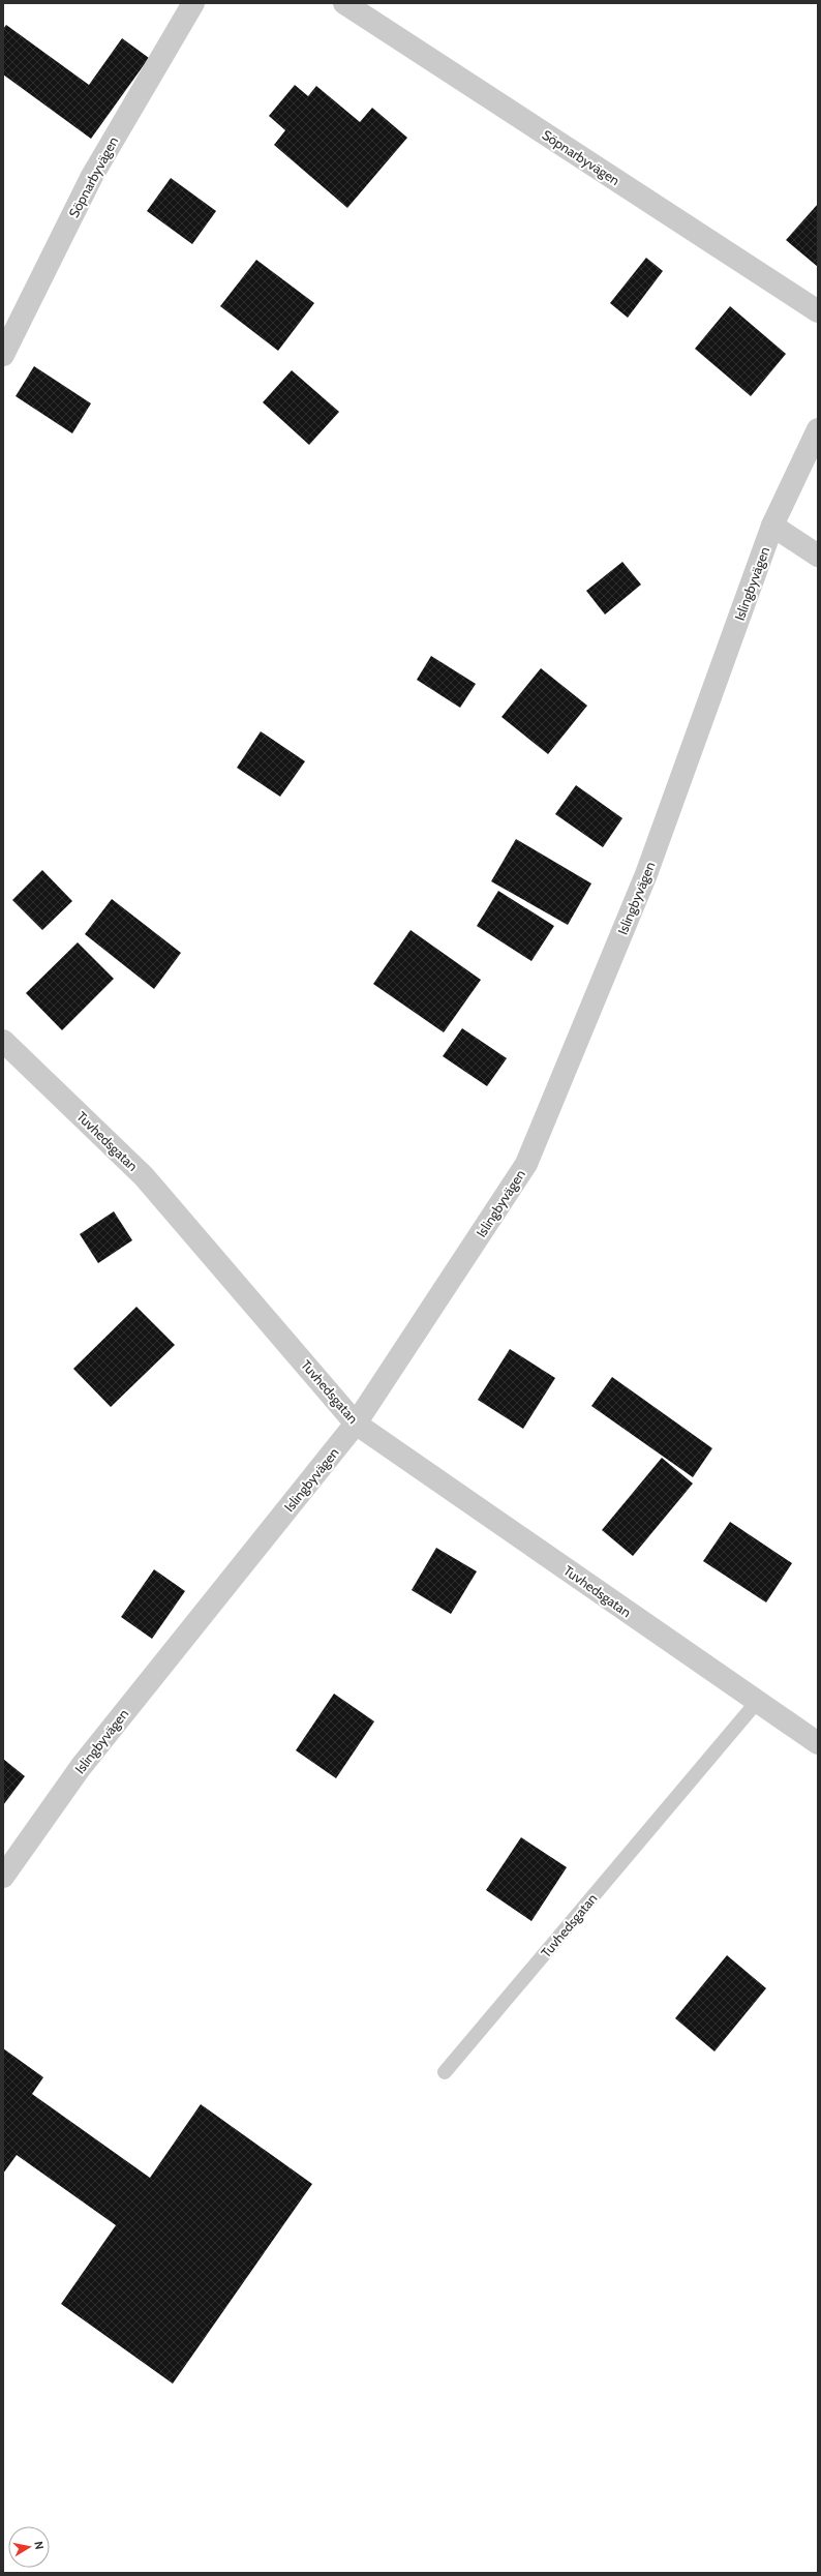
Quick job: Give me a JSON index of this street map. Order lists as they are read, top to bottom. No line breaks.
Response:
{"streets":{"street":["Söpnarbyvägen","Islingbyvägen","Tuvhedsgatan"]},"crossings":[["Islingbyvägen","Tuvhedsgatan"]],"north":"right"}
